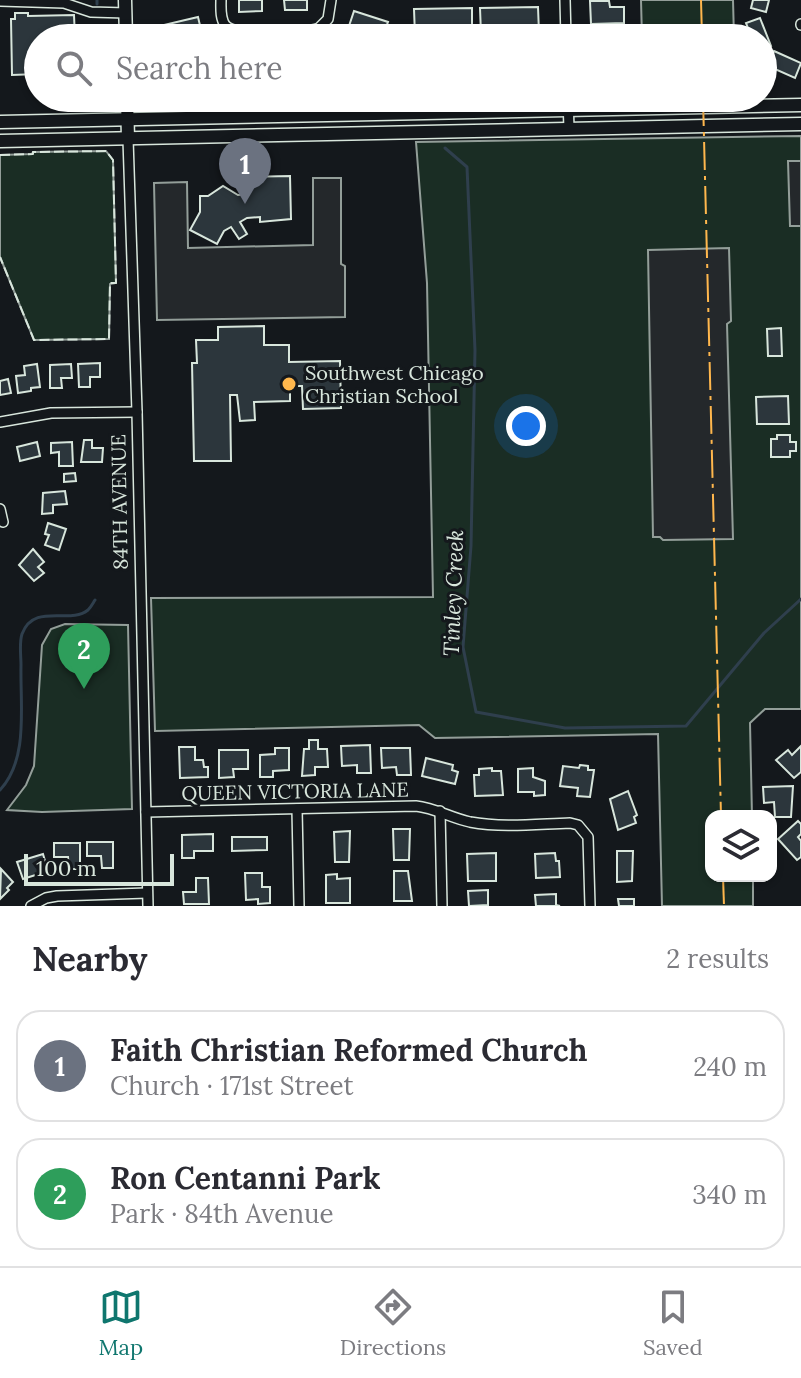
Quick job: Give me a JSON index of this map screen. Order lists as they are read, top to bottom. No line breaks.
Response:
{"streets":{"street":["84TH AVENUE","QUEEN VICTORIA LANE"]},"crossings":[["84TH AVENUE","QUEEN VICTORIA LANE"]],"water":["Tinley Creek"],"places":["Southwest Chicago Christian School"],"scale_bar":"100 m","page":{"search":"Search here","pins":["1","2"],"scale":"100 m","heading":["Nearby","2 results"],"list":[{"mark":"1","name":"Faith Christian Reformed Church","note":"Church · 171st Street","value":"240 m"},{"mark":"2","name":"Ron Centanni Park","note":"Park · 84th Avenue","value":"340 m"}],"nav":["Map","Directions","Saved"]}}
